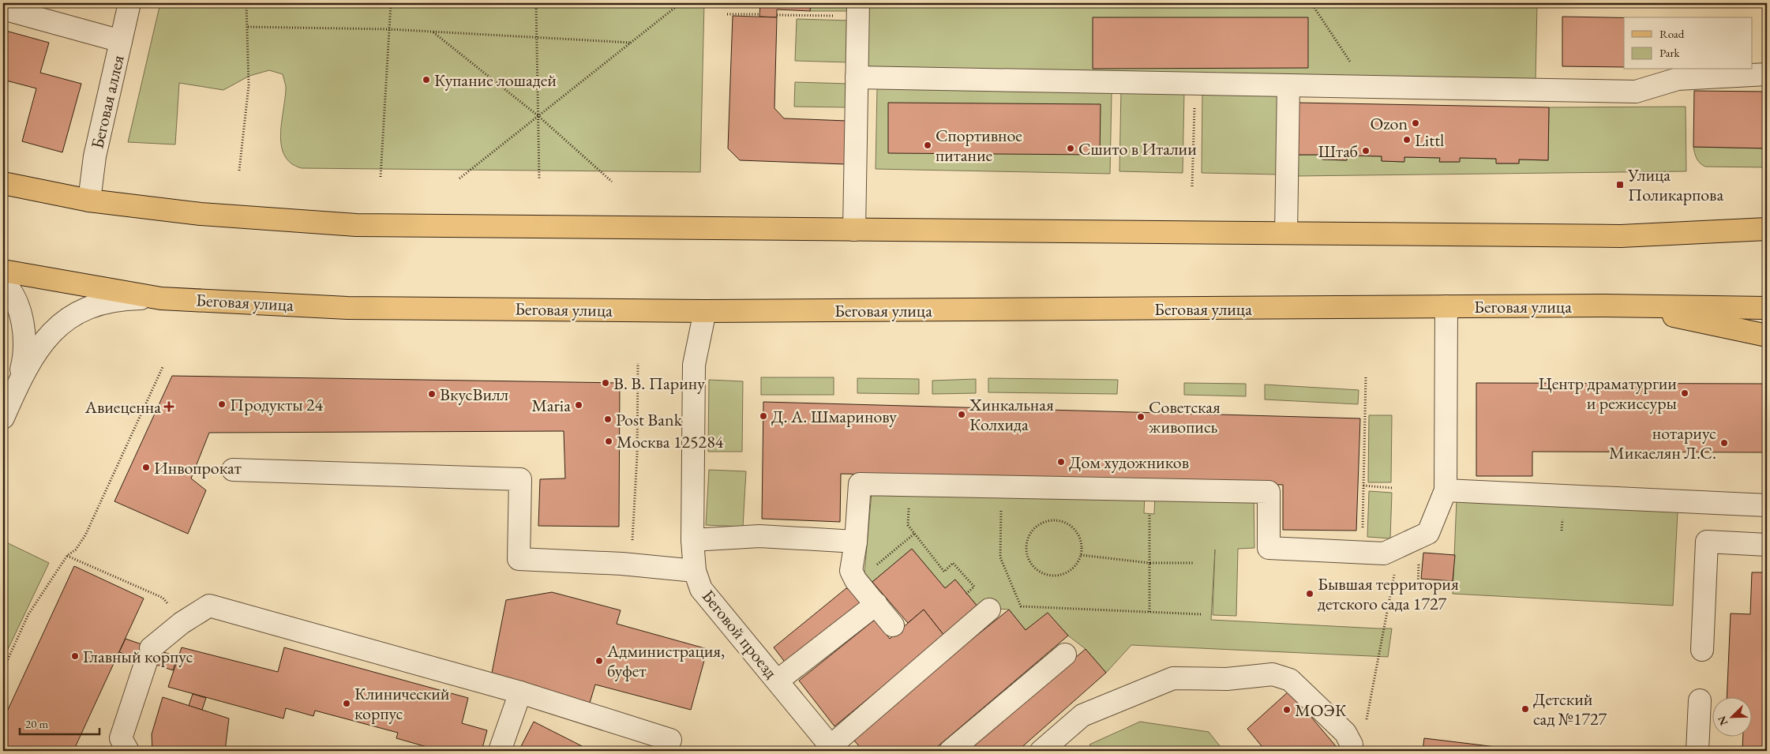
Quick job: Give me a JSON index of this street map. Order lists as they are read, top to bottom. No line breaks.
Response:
{"streets":{"main road":["Беговая улица"],"street":["Беговая аллея","Беговой проезд"]},"crossings":[["Беговая улица","Беговой проезд"]],"places":{"other":["Купание лошадей","Ozon","Littl","Спортивное питание","Сшито в Италии","Штаб","В. В. Парину","Центр драматургии и режиссуры","ВкусВилл","Продукты 24","Maria","Хинкальная Колхида","Д. А. Шмаринову","Советская живопись","Post Bank","Москва 125284","нотариус Микаелян Л.С.","Дом художников","Инвопрокат","Бывшая территория детского сада 1727","Главный корпус","Администрация, буфет","Клинический корпус","Детский сад №1727","МОЭК"],"transit":["Улица Поликарпова"],"health":["Авиеценна"]},"legend":["Road","Park"],"scale_bar":"20 m","north":"bottom left"}
